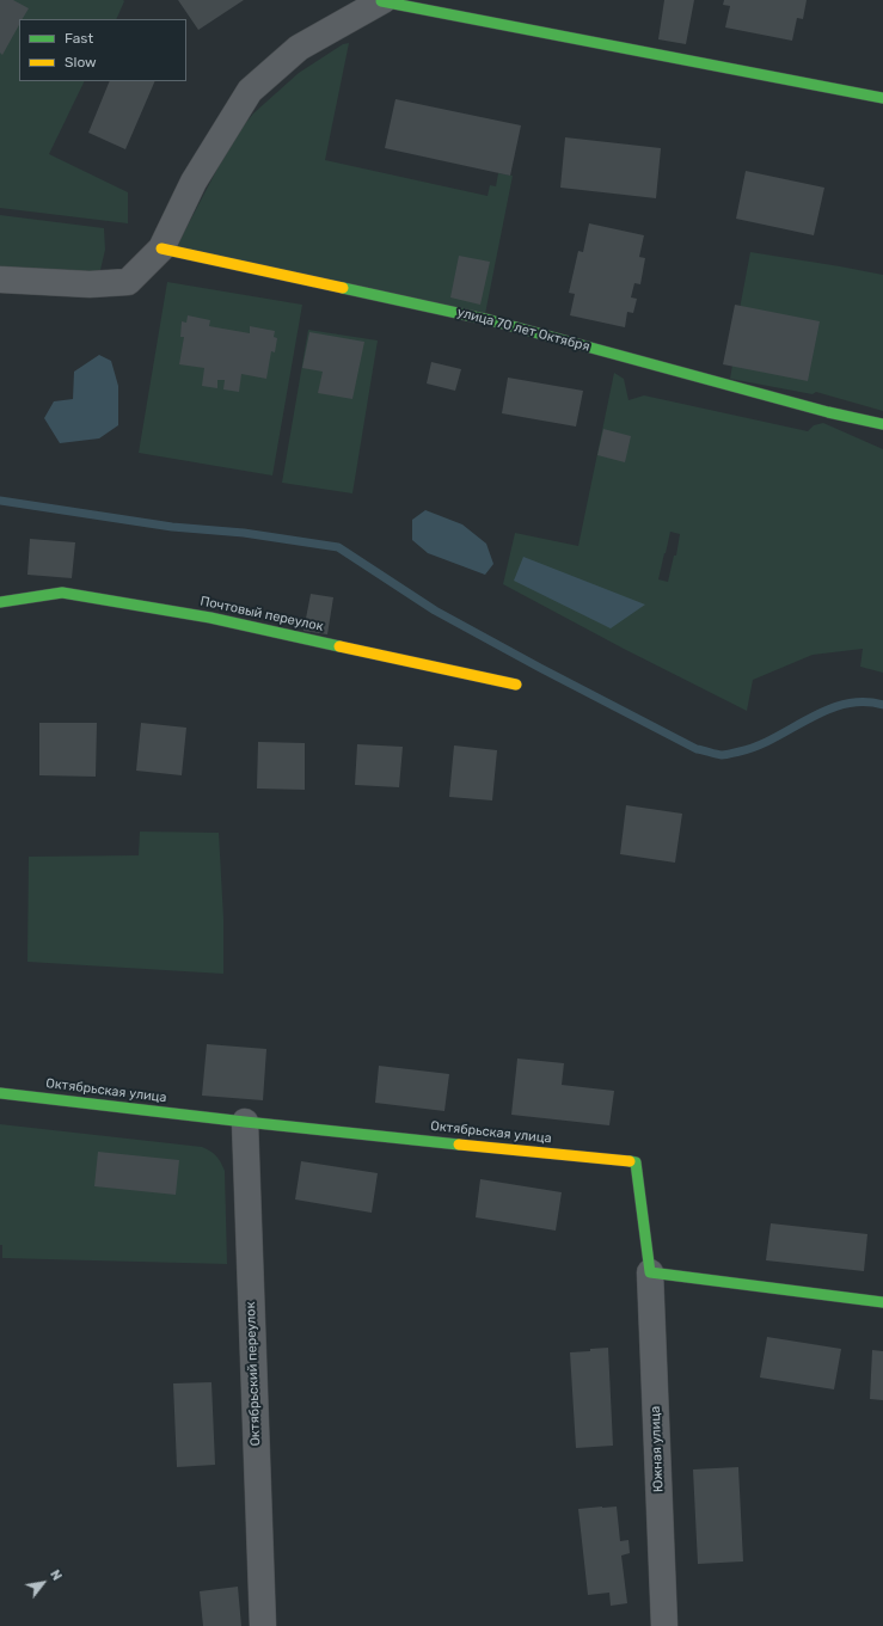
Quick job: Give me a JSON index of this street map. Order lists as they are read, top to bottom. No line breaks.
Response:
{"streets":{"street":["улица 70 лет Октября","Почтовый переулок","Октябрьская улица","Октябрьский переулок","Южная улица"]},"crossings":[["Октябрьская улица","Октябрьский переулок"],["Октябрьская улица","Южная улица"]],"legend":["Fast","Slow"],"north":"top right"}
